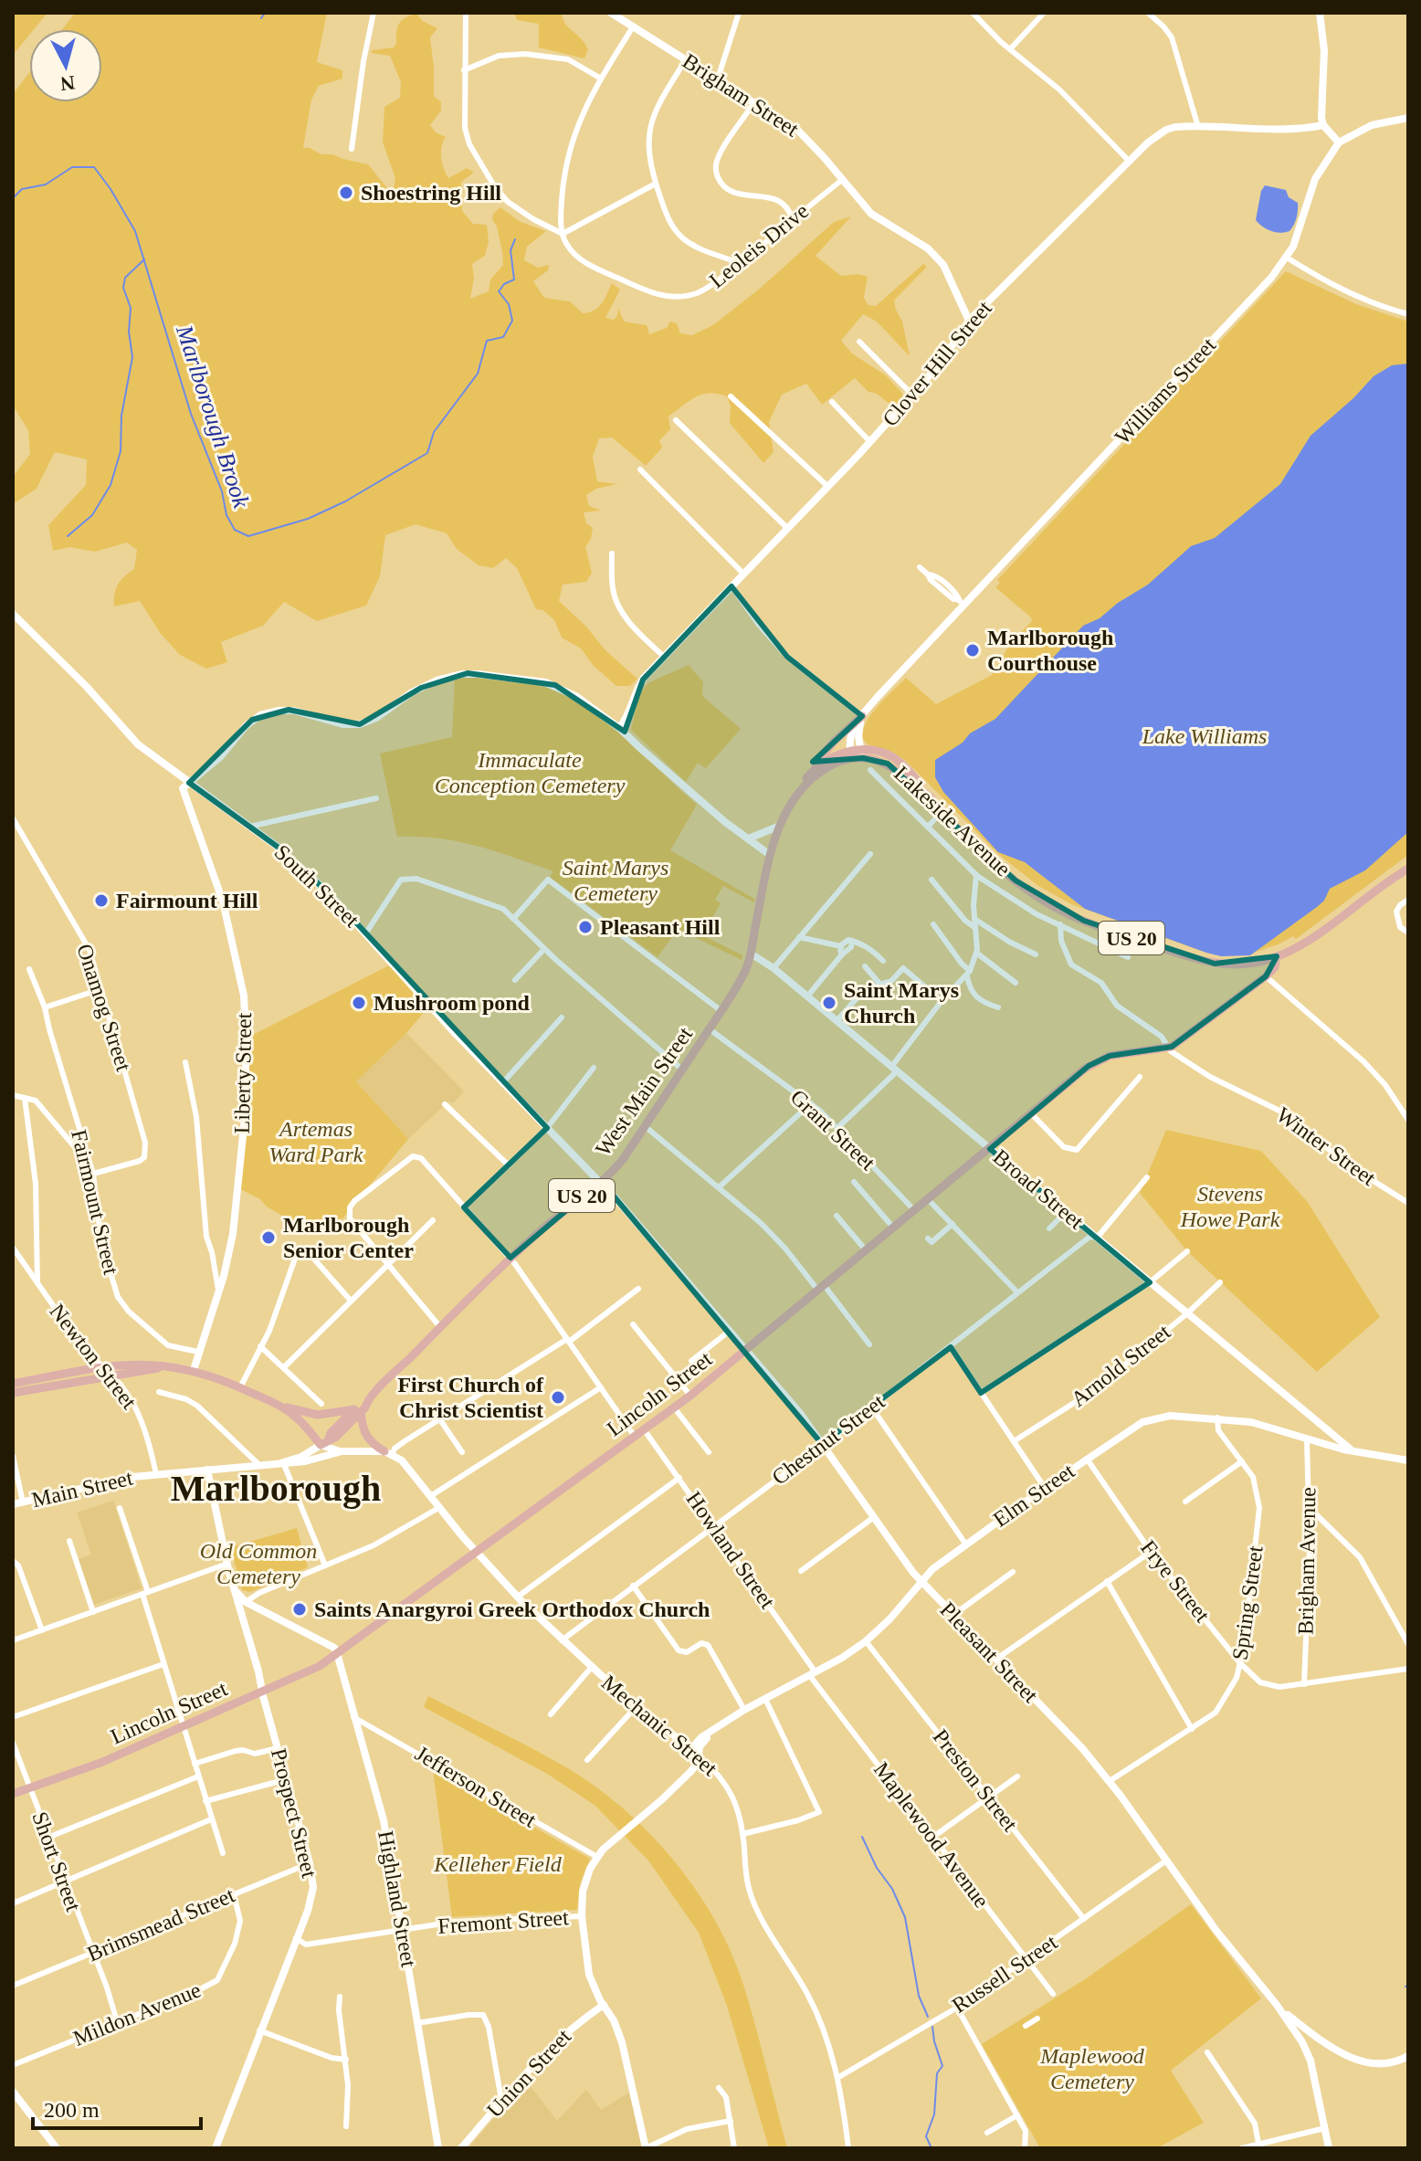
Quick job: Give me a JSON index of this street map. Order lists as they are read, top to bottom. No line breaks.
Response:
{"streets":{"main road":["Lakeside Avenue","US 20","West Main Street","Lincoln Street"],"street":["Brigham Street","Leoleis Drive","Clover Hill Street","Williams Street","South Street","Onamog Street","Liberty Street","Grant Street","Winter Street","Broad Street","Fairmount Street","Newton Street","Arnold Street","Chestnut Street","Main Street","Elm Street","Howland Street","Brigham Avenue","Frye Street","Spring Street","Pleasant Street","Mechanic Street","Preston Street","Jefferson Street","Prospect Street","Maplewood Avenue","Short Street","Highland Street","Fremont Street","Brimsmead Street","Russell Street","Mildon Avenue","Union Street"]},"crossings":[["Brigham Street","Leoleis Drive"],["Brigham Street","Clover Hill Street"],["Williams Street","US 20"],["Williams Street","West Main Street"],["Lakeside Avenue","West Main Street"],["Lakeside Avenue","Winter Street"],["Lakeside Avenue","Lincoln Street"],["South Street","Liberty Street"],["South Street","West Main Street"],["South Street","Pleasant Street"],["US 20","West Main Street"],["Onamog Street","Fairmount Street"],["Liberty Street","Fairmount Street"],["West Main Street","Grant Street"],["West Main Street","Broad Street"],["West Main Street","Main Street"],["West Main Street","Pleasant Street"],["Grant Street","Lincoln Street"],["Winter Street","Lincoln Street"],["Broad Street","Arnold Street"],["Broad Street","Lincoln Street"],["Broad Street","Chestnut Street"],["Broad Street","Elm Street"],["Newton Street","Main Street"],["Lincoln Street","Howland Street"],["Lincoln Street","Pleasant Street"],["Lincoln Street","Mechanic Street"],["Lincoln Street","Prospect Street"],["Lincoln Street","Short Street"],["Lincoln Street","Highland Street"],["Chestnut Street","Howland Street"],["Chestnut Street","Pleasant Street"],["Chestnut Street","Mechanic Street"],["Main Street","Prospect Street"],["Elm Street","Howland Street"],["Elm Street","Brigham Avenue"],["Elm Street","Frye Street"],["Elm Street","Spring Street"],["Elm Street","Pleasant Street"],["Elm Street","Mechanic Street"],["Elm Street","Preston Street"],["Elm Street","Maplewood Avenue"],["Howland Street","Maplewood Avenue"],["Brigham Avenue","Frye Street"],["Frye Street","Spring Street"],["Spring Street","Pleasant Street"],["Pleasant Street","Russell Street"],["Mechanic Street","Russell Street"],["Preston Street","Russell Street"],["Jefferson Street","Highland Street"],["Prospect Street","Fremont Street"],["Prospect Street","Brimsmead Street"],["Maplewood Avenue","Russell Street"],["Short Street","Brimsmead Street"],["Short Street","Mildon Avenue"],["Highland Street","Fremont Street"],["Brimsmead Street","Mildon Avenue"]],"districts":["Marlborough"],"water":["Marlborough Brook"],"parks":["Lake Williams","Immaculate Conception Cemetery","Saint Marys Cemetery","Artemas Ward Park","Stevens Howe Park","Old Common Cemetery","Kelleher Field","Maplewood Cemetery"],"places":["Shoestring Hill","Marlborough Courthouse","Fairmount Hill","Pleasant Hill","Mushroom pond","Saint Marys Church","Marlborough Senior Center","First Church of Christ Scientist","Saints Anargyroi Greek Orthodox Church"],"scale_bar":"200 m","north":"bottom"}
